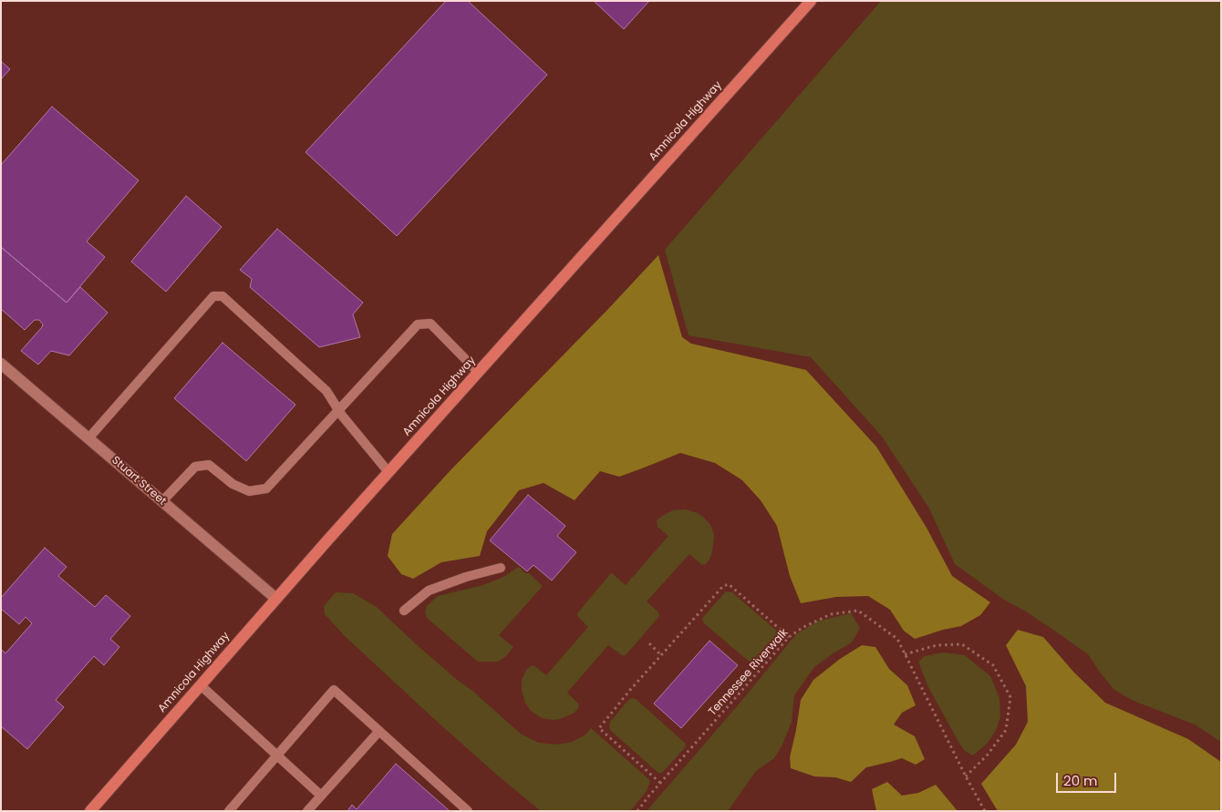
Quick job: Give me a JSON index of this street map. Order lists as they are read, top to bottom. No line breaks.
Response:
{"streets":{"main road":["Amnicola Highway"],"street":["Stuart Street"],"path":["Tennessee Riverwalk"]},"crossings":[["Amnicola Highway","Stuart Street"]],"scale_bar":"20 m"}
